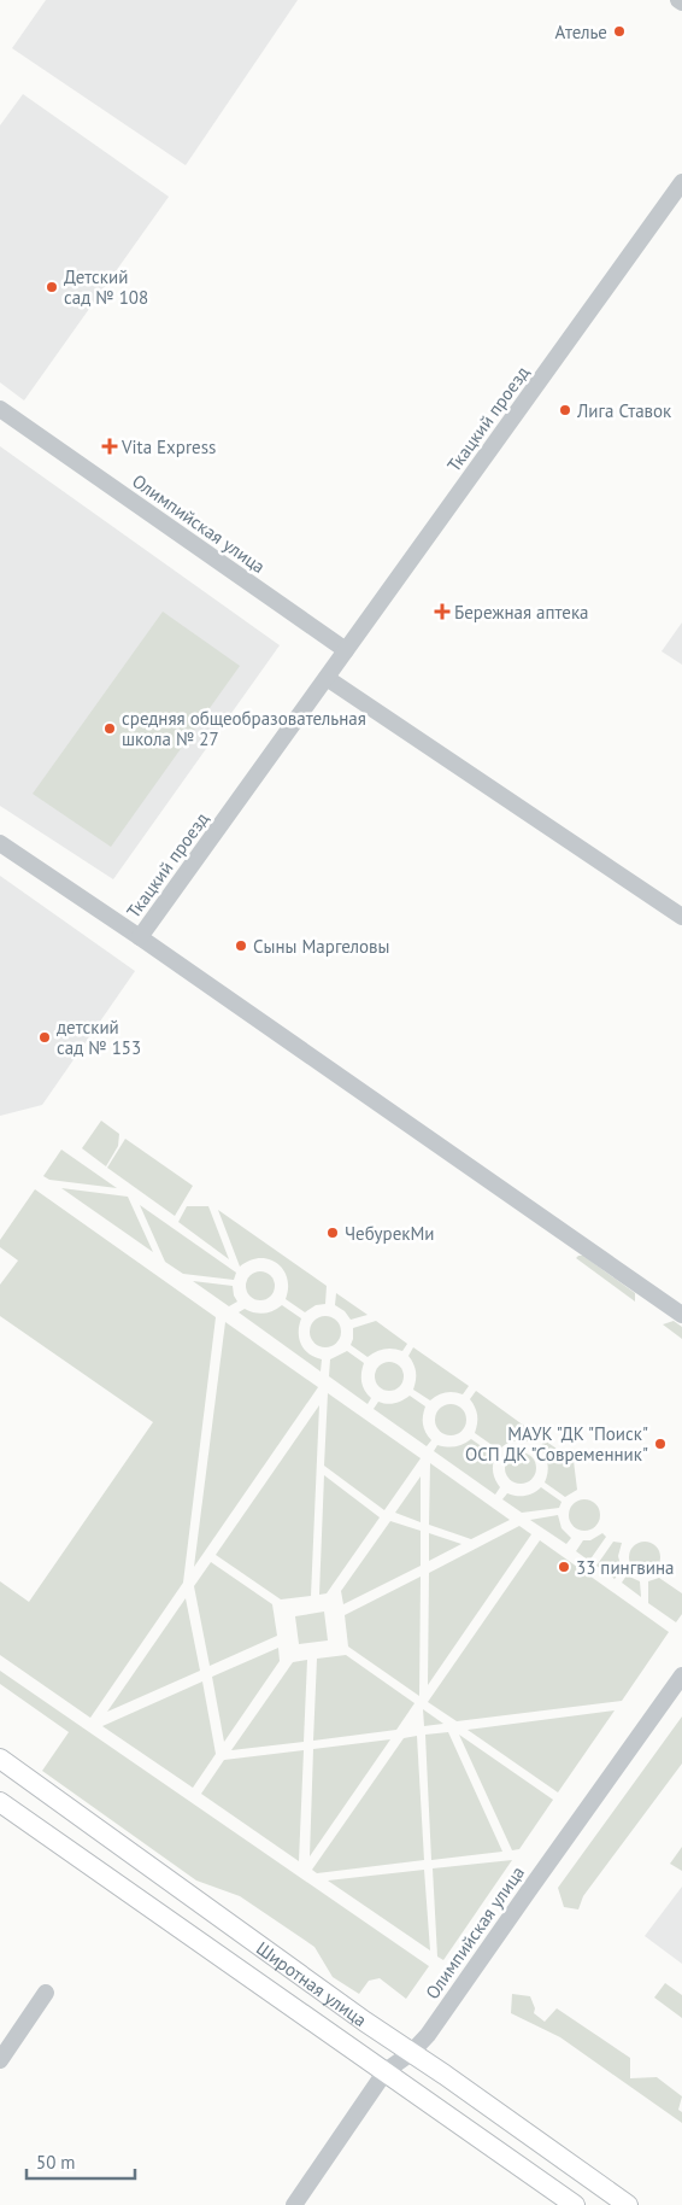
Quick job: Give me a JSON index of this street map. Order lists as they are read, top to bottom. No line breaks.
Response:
{"streets":{"main road":["Широтная улица"],"street":["Ткацкий проезд","Олимпийская улица"]},"crossings":[["Ткацкий проезд","Олимпийская улица"],["Олимпийская улица","Широтная улица"]],"places":{"other":["Ателье","Детский сад № 108","Лига Ставок","средняя общеобразовательная школа № 27","Сыны Маргеловы","детский сад № 153","ЧебурекМи","МАУК \"ДК \"Поиск\" ОСП ДК \"Современник\"","33 пингвина"],"health":["Vita Express","Бережная аптека"]},"scale_bar":"50 m"}
